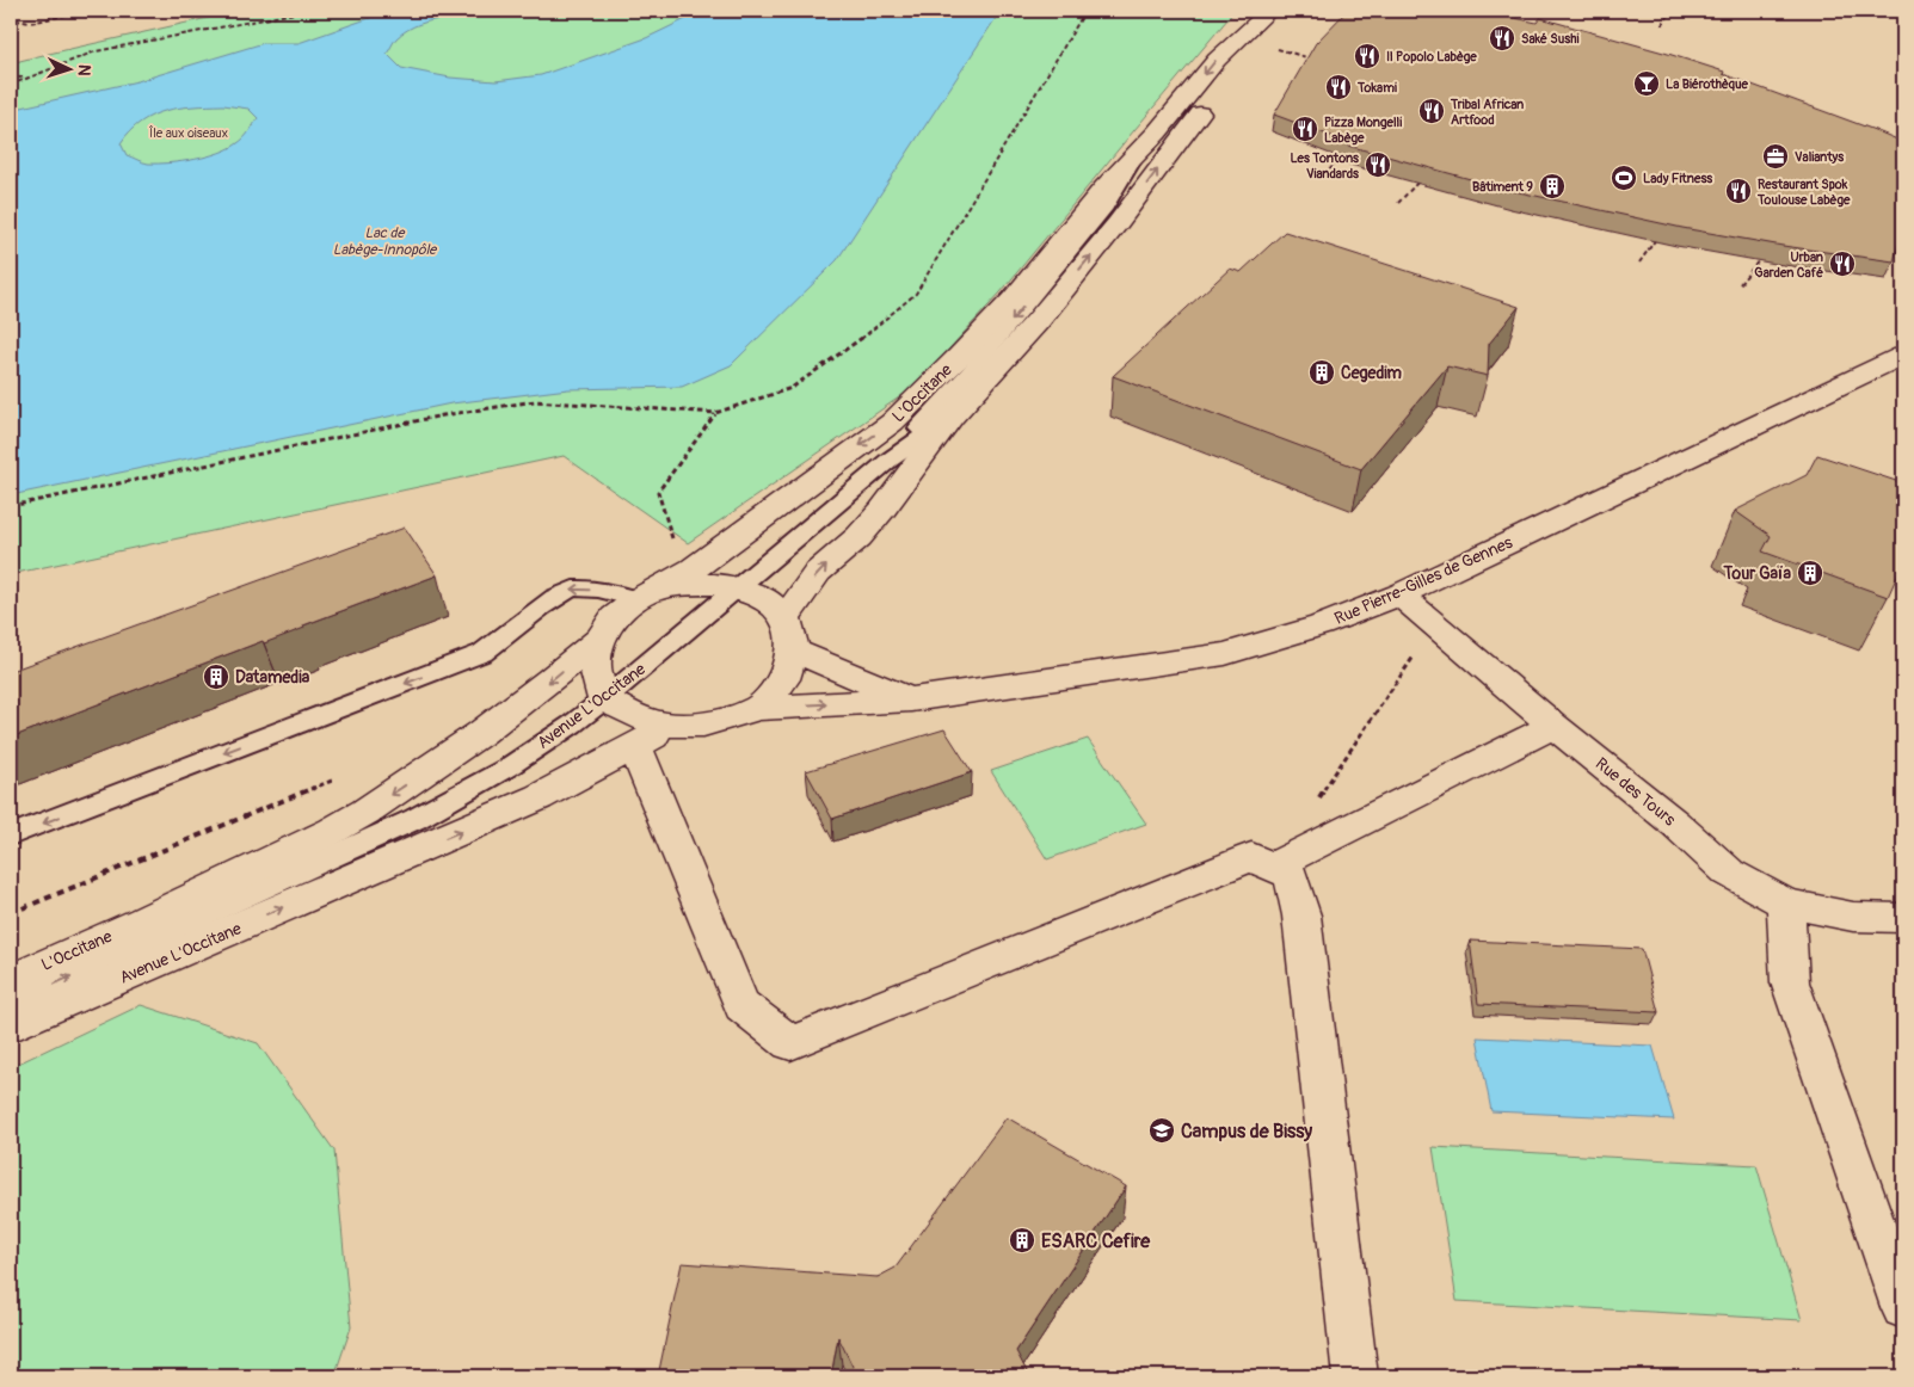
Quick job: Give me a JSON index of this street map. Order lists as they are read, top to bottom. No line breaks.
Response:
{"streets":{"street":["L'Occitane","Rue Pierre-Gilles de Gennes","Avenue L'Occitane","Rue des Tours"]},"crossings":[["L'Occitane","Avenue L'Occitane"],["Rue Pierre-Gilles de Gennes","Rue des Tours"]],"water":["Lac de Labège-Innopôle"],"parks":["Île aux oiseaux"],"places":{"restaurant":["Saké Sushi","Il Popolo Labège","Tokami","Tribal African Artfood","Pizza Mongelli Labège","Les Tontons Viandards","Restaurant Spok Toulouse Labège","Urban Garden Café"],"bar":["La Biérothèque"],"office":["Valiantys"],"sports":["Lady Fitness"],"building":["Bâtiment 9","Cegedim","Tour Gaïa","Datamedia","ESARC Cefire"],"school or university":["Campus de Bissy"]},"north":"right"}
